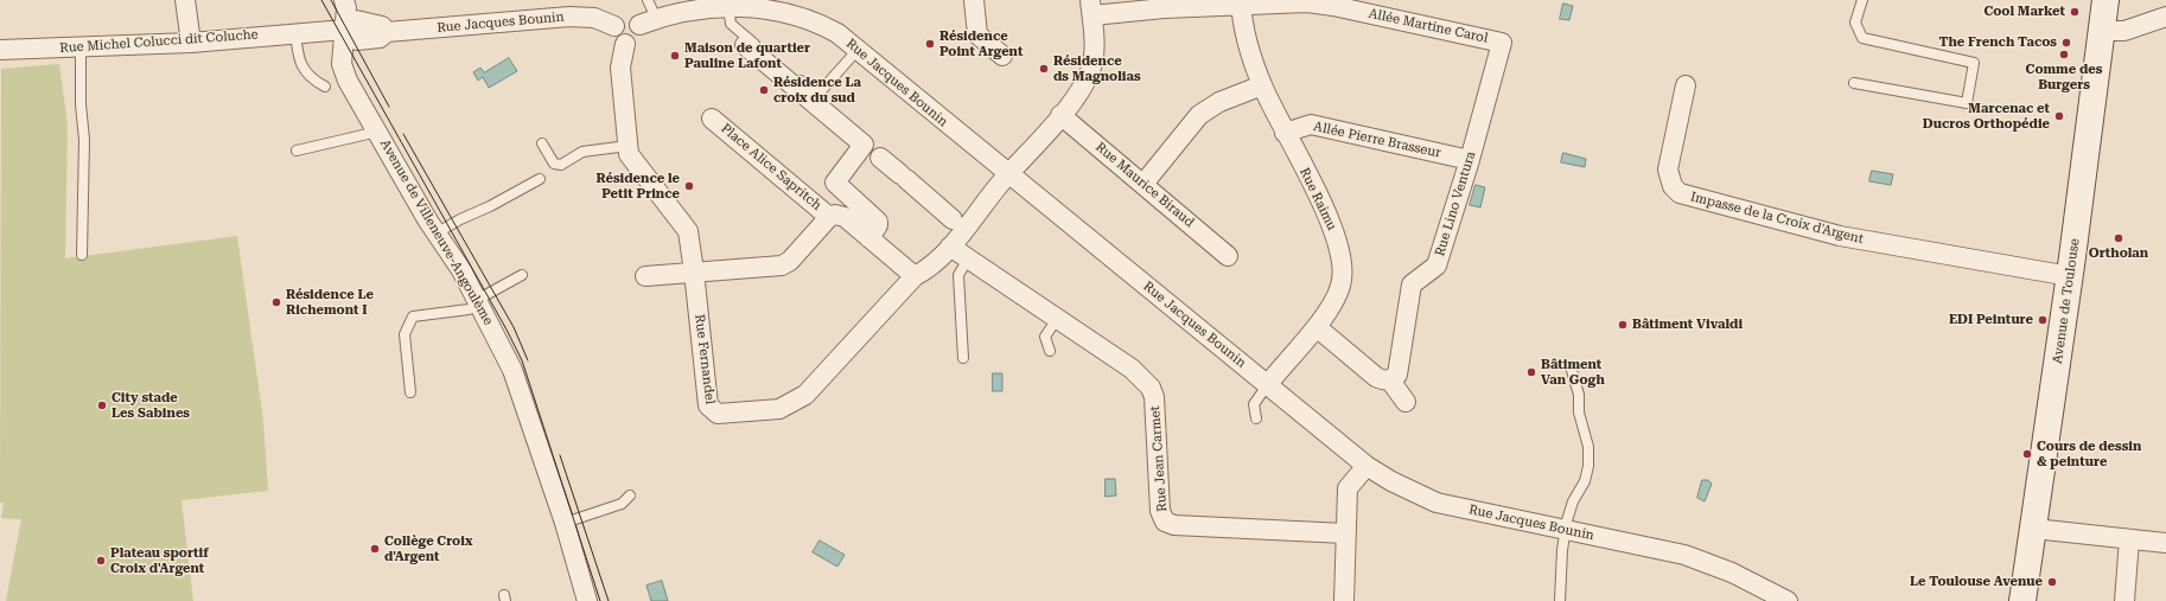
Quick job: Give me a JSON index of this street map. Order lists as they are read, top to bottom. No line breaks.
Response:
{"streets":{"main road":["Avenue de Toulouse"],"street":["Rue Jacques Bounin","Allée Martine Carol","Rue Michel Colucci dit Coluche","Allée Pierre Brasseur","Place Alice Sapritch","Rue Maurice Biraud","Rue Raimu","Rue Lino Ventura","Impasse de la Croix d'Argent","Avenue de Villeneuve-Angoulème","Rue Fernandel","Rue Jean Carmet"]},"crossings":[["Rue Jacques Bounin","Rue Michel Colucci dit Coluche"],["Rue Jacques Bounin","Rue Raimu"],["Rue Jacques Bounin","Avenue de Villeneuve-Angoulème"],["Rue Jacques Bounin","Rue Fernandel"],["Allée Martine Carol","Rue Raimu"],["Allée Martine Carol","Rue Lino Ventura"],["Allée Martine Carol","Rue Fernandel"],["Allée Pierre Brasseur","Rue Raimu"],["Allée Pierre Brasseur","Rue Lino Ventura"],["Rue Maurice Biraud","Rue Fernandel"],["Impasse de la Croix d'Argent","Avenue de Toulouse"],["Rue Fernandel","Rue Jean Carmet"]],"places":["Cool Market","The French Tacos","Résidence Point Argent","Comme des Burgers","Maison de quartier Pauline Lafont","Résidence ds Magnolias","Résidence La croix du sud","Marcenac et Ducros Orthopédie","Résidence le Petit Prince","Ortholan","Résidence Le Richemont I","EDI Peinture","Bâtiment Vivaldi","Bâtiment Van Gogh","City stade Les Sabines","Cours de dessin & peinture","Collège Croix d'Argent","Plateau sportif Croix d'Argent","Le Toulouse Avenue"]}
